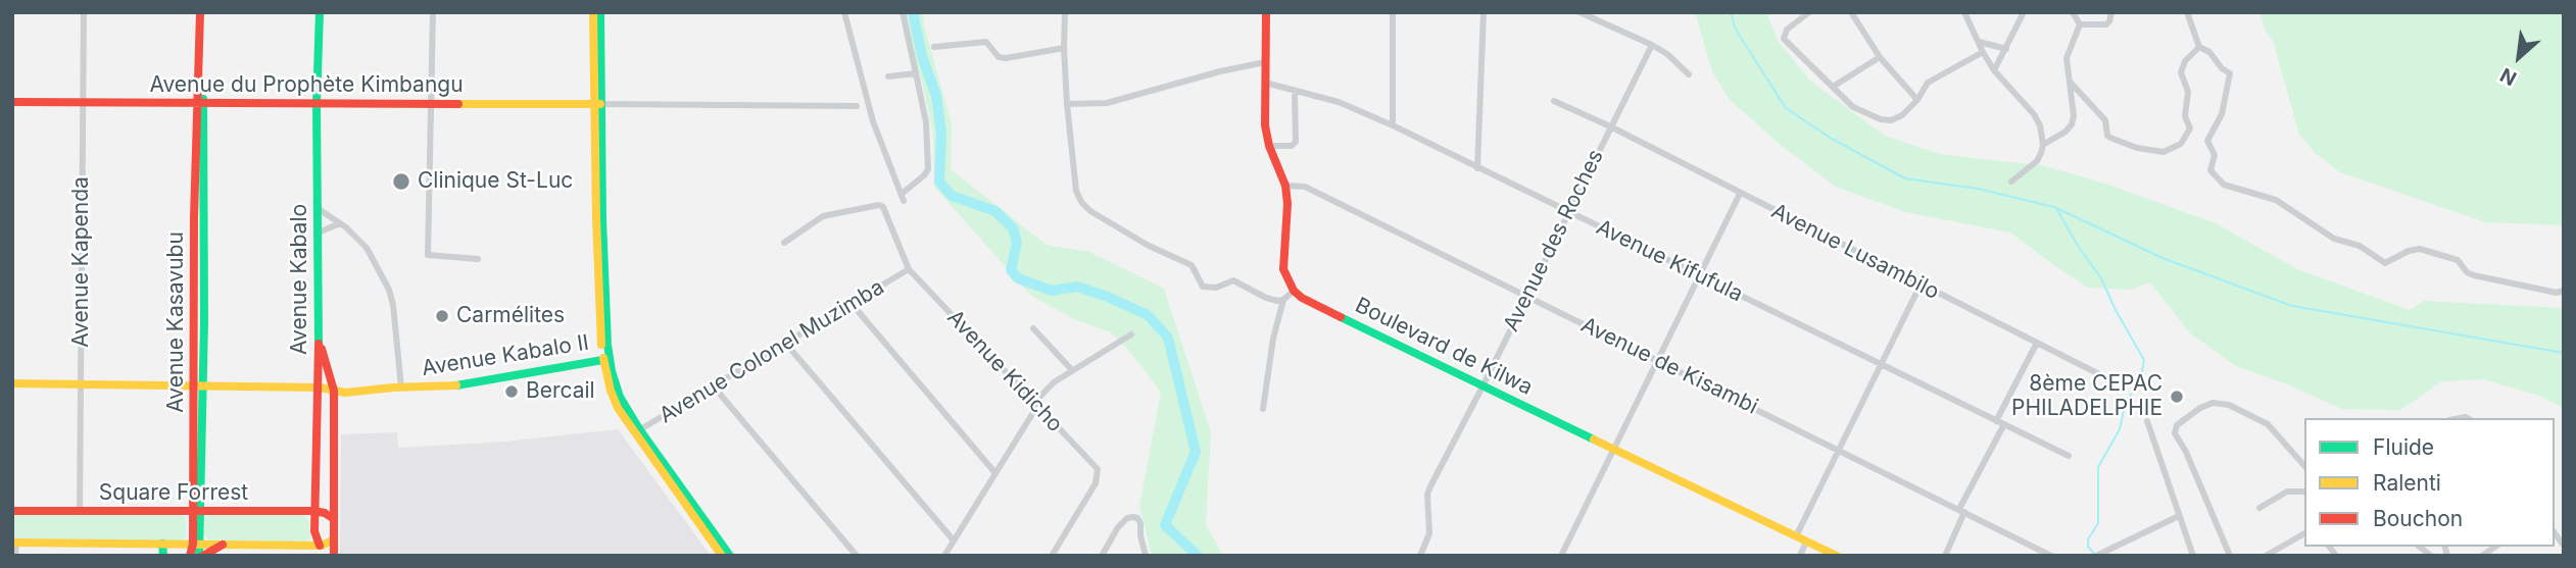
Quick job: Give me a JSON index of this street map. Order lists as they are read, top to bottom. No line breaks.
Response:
{"streets":{"street":["Avenue du Prophète Kimbangu","Avenue des Roches","Avenue Lusambilo","Avenue Kifufula","Avenue Kapenda","Avenue Kabalo","Avenue Kasavubu","Boulevard de Kilwa","Avenue Colonel Muzimba","Avenue Kabalo II","Avenue de Kisambi","Avenue Kidicho","Square Forrest"]},"crossings":[["Avenue du Prophète Kimbangu","Avenue Kapenda"],["Avenue du Prophète Kimbangu","Avenue Kabalo"],["Avenue du Prophète Kimbangu","Avenue Kasavubu"],["Avenue des Roches","Avenue Lusambilo"],["Avenue des Roches","Avenue Kifufula"],["Avenue des Roches","Boulevard de Kilwa"],["Avenue des Roches","Avenue de Kisambi"],["Avenue Kapenda","Square Forrest"],["Avenue Kabalo","Avenue Kabalo II"],["Avenue Kabalo","Square Forrest"],["Avenue Kasavubu","Square Forrest"],["Avenue Colonel Muzimba","Avenue Kidicho"]],"places":["Clinique St-Luc","Carmélites","Bercail","8ème CEPAC PHILADELPHIE"],"legend":["Fluide","Ralenti","Bouchon"],"north":"bottom left"}
